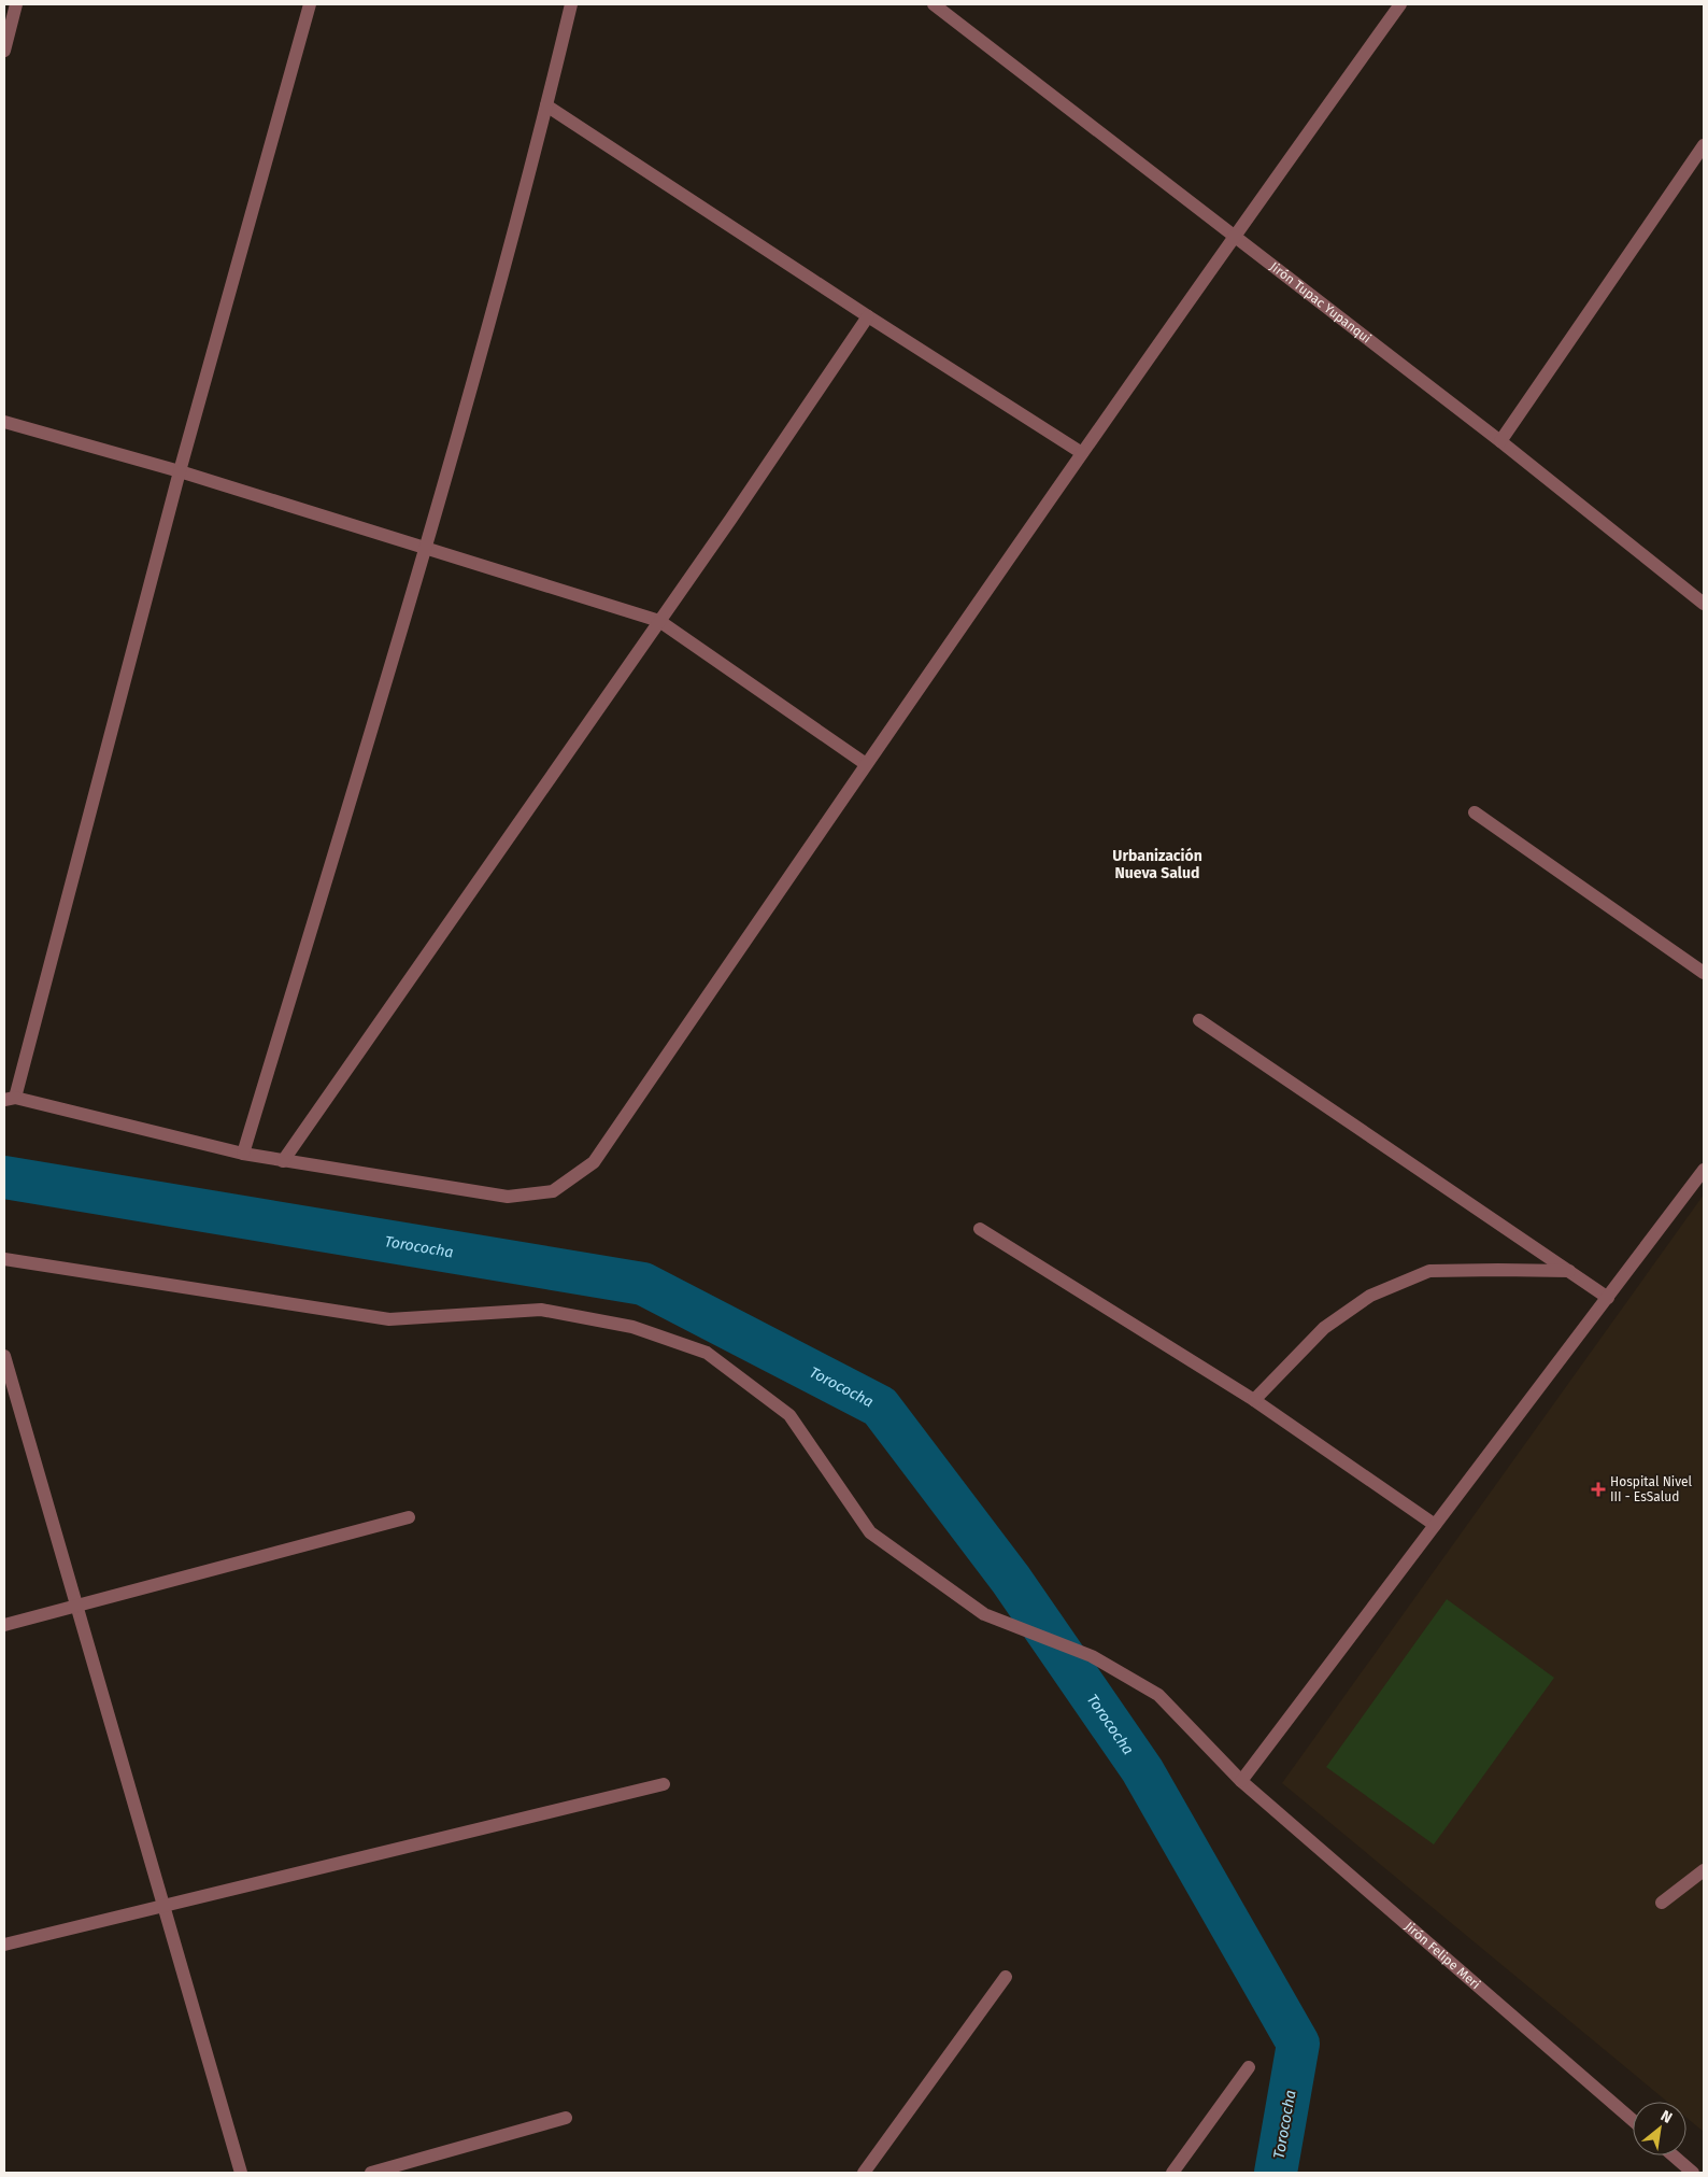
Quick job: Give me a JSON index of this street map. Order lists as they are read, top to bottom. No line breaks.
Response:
{"streets":{"street":["Jirón Tupac Yupanqui","Jirón Felipe Meri"]},"districts":["Urbanización Nueva Salud"],"water":["Torococha"],"places":{"health":["Hospital Nivel III - EsSalud"]},"north":"top right"}
